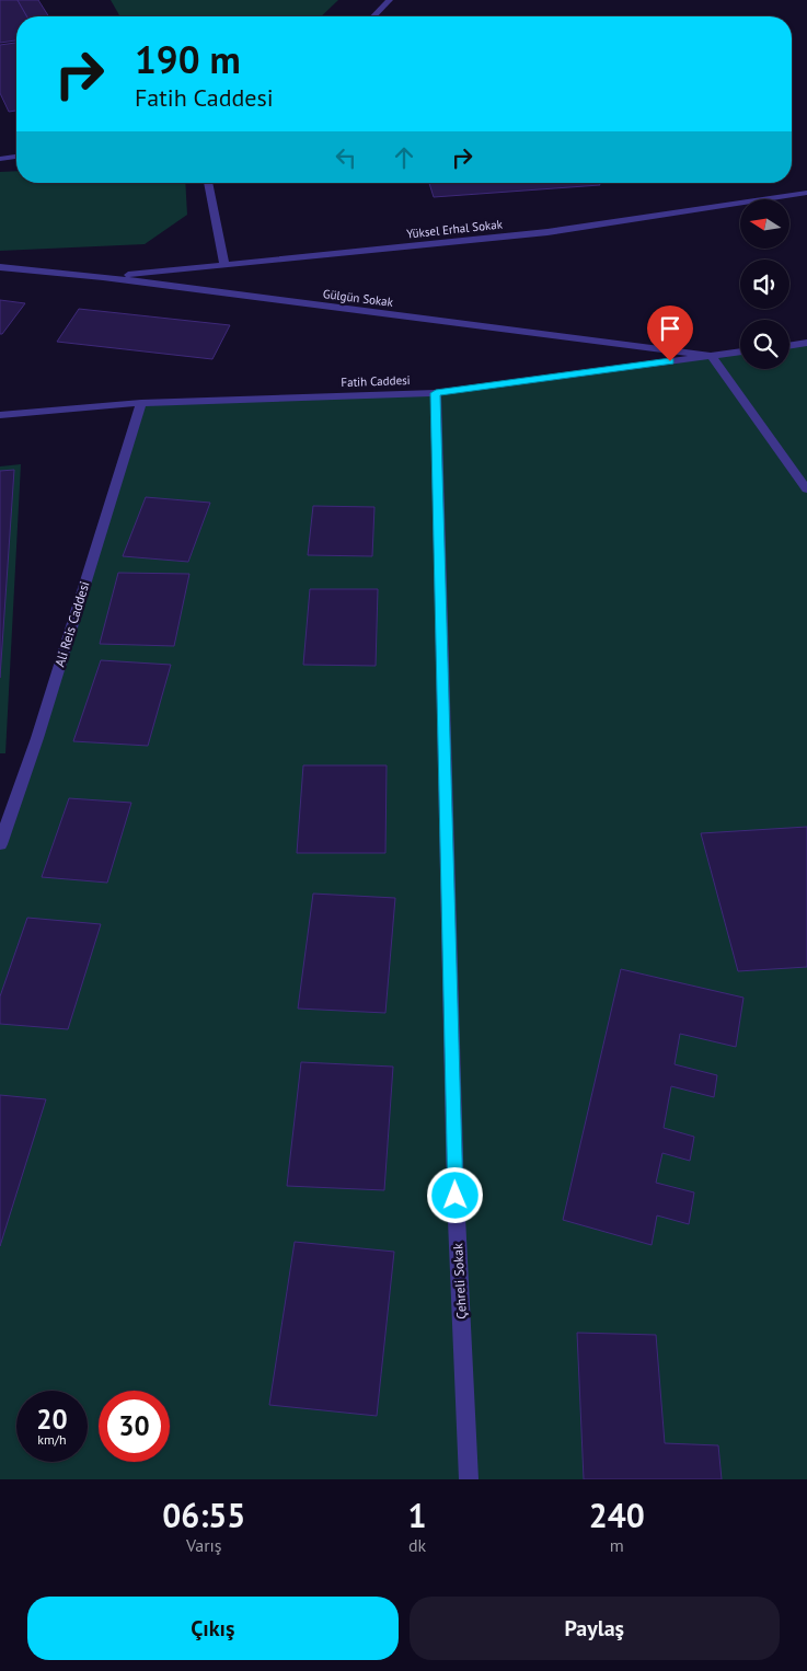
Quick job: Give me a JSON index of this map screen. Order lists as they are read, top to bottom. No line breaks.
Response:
{"streets":{"street":["Yüksel Erhal Sokak","Gülgün Sokak","Fatih Caddesi","Ali Reis Caddesi","Çehreli Sokak"]},"crossings":[["Yüksel Erhal Sokak","Gülgün Sokak"],["Gülgün Sokak","Fatih Caddesi"],["Fatih Caddesi","Ali Reis Caddesi"],["Fatih Caddesi","Çehreli Sokak"]],"north":"left","page":{"turn":["190 m","Fatih Caddesi"],"speed":"20 km/h","limit":"30","eta":["06:55","Varış","1","dk","240","m"],"buttons":["Çıkış","Paylaş"]}}
